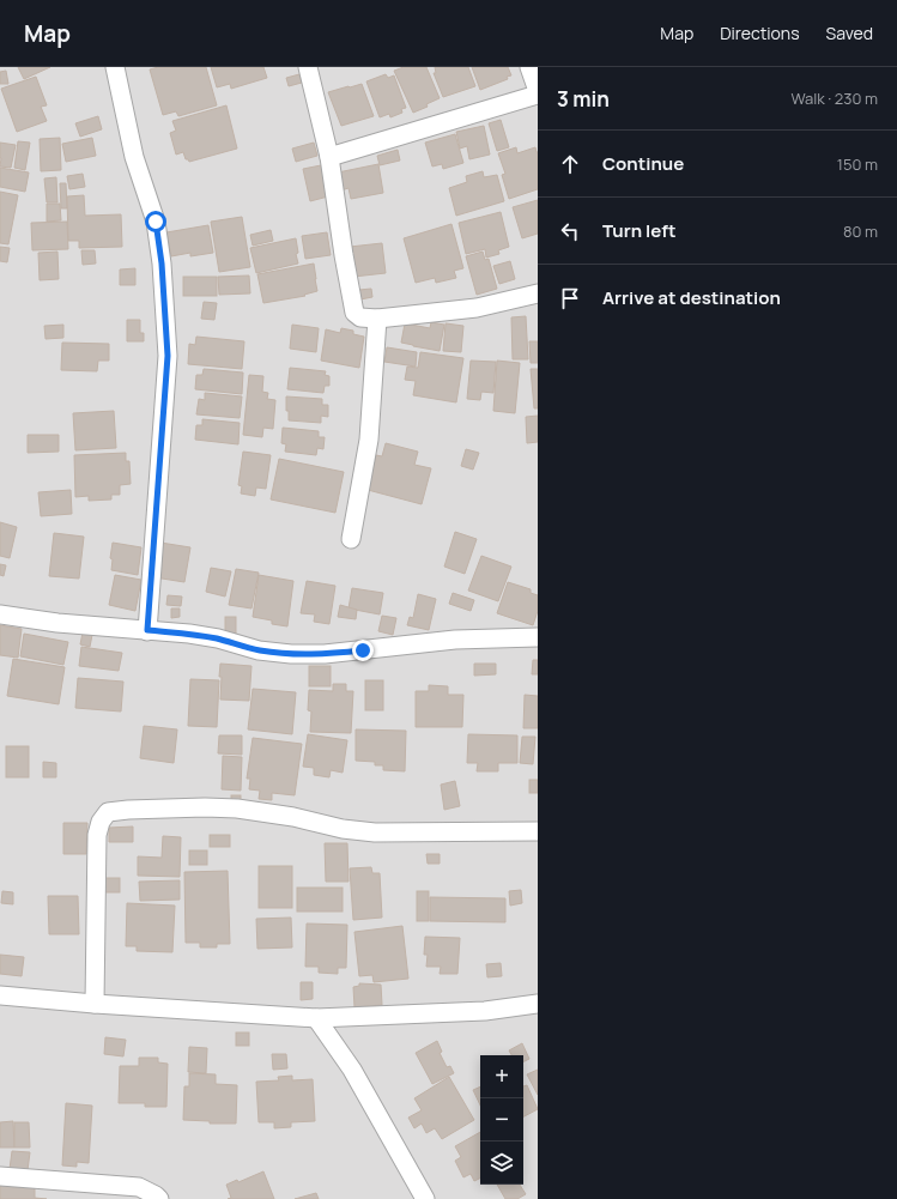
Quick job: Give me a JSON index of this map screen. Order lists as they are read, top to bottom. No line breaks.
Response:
{"page":{"header":"Map","nav":["Map","Directions","Saved"],"heading":["3 min","Walk · 230 m"],"list":[["Continue","150 m"],["Turn left","80 m"],"Arrive at destination"],"map_buttons":["+","−"]}}
